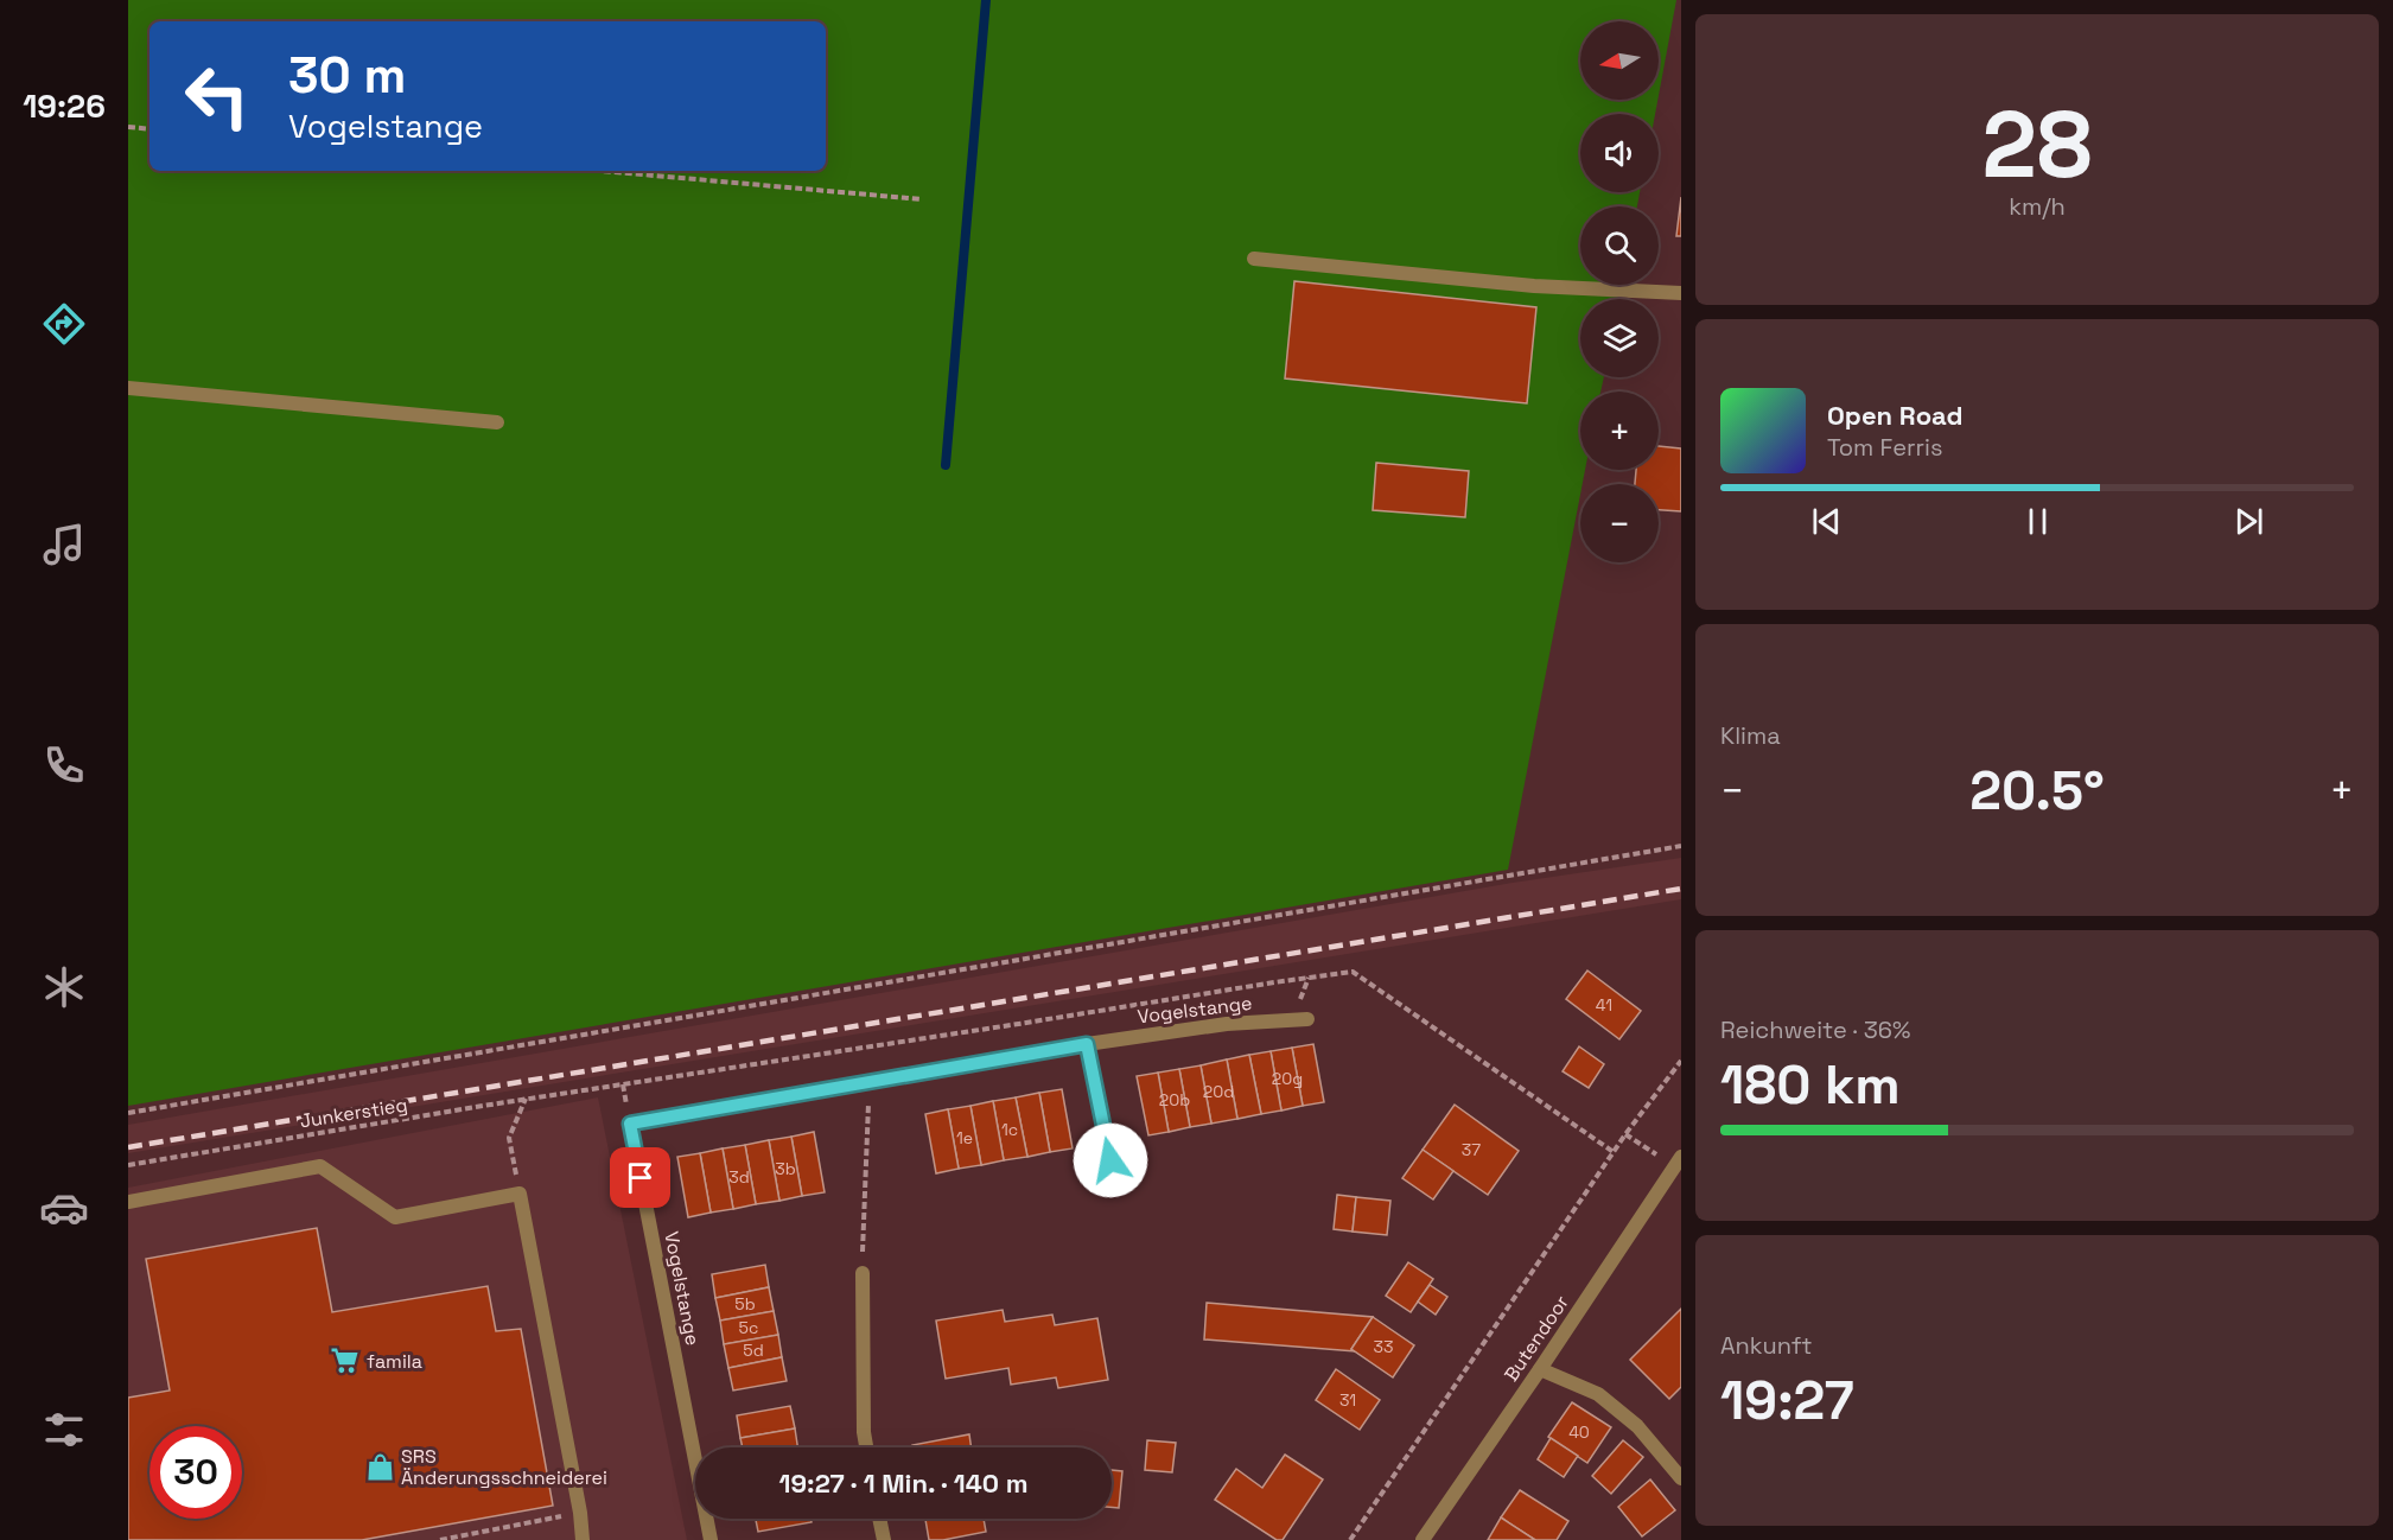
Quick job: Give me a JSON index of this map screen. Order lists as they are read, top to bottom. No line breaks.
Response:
{"streets":{"street":["Vogelstange","Butendoor"],"path":["Junkerstieg"]},"places":{"supermarket":["famila"],"shop":["SRS Änderungsschneiderei"]},"house_numbers":["41","20g","20d","20b","1c","1e","37","3b","3d","5b","5c","33","5d","31","40"],"north":"left","page":{"tabs":"19:26","tile":[["28","km/h"],"Klima",["Reichweite · 36%","180 km"],["Ankunft","19:27"]],"map_buttons":["+","−"],"turn":["30 m","Vogelstange"],"song":["Open Road","Tom Ferris"],"heat":["−","20.5°","+"],"limit":"30","trip":"19:27 · 1 Min. · 140 m"}}
